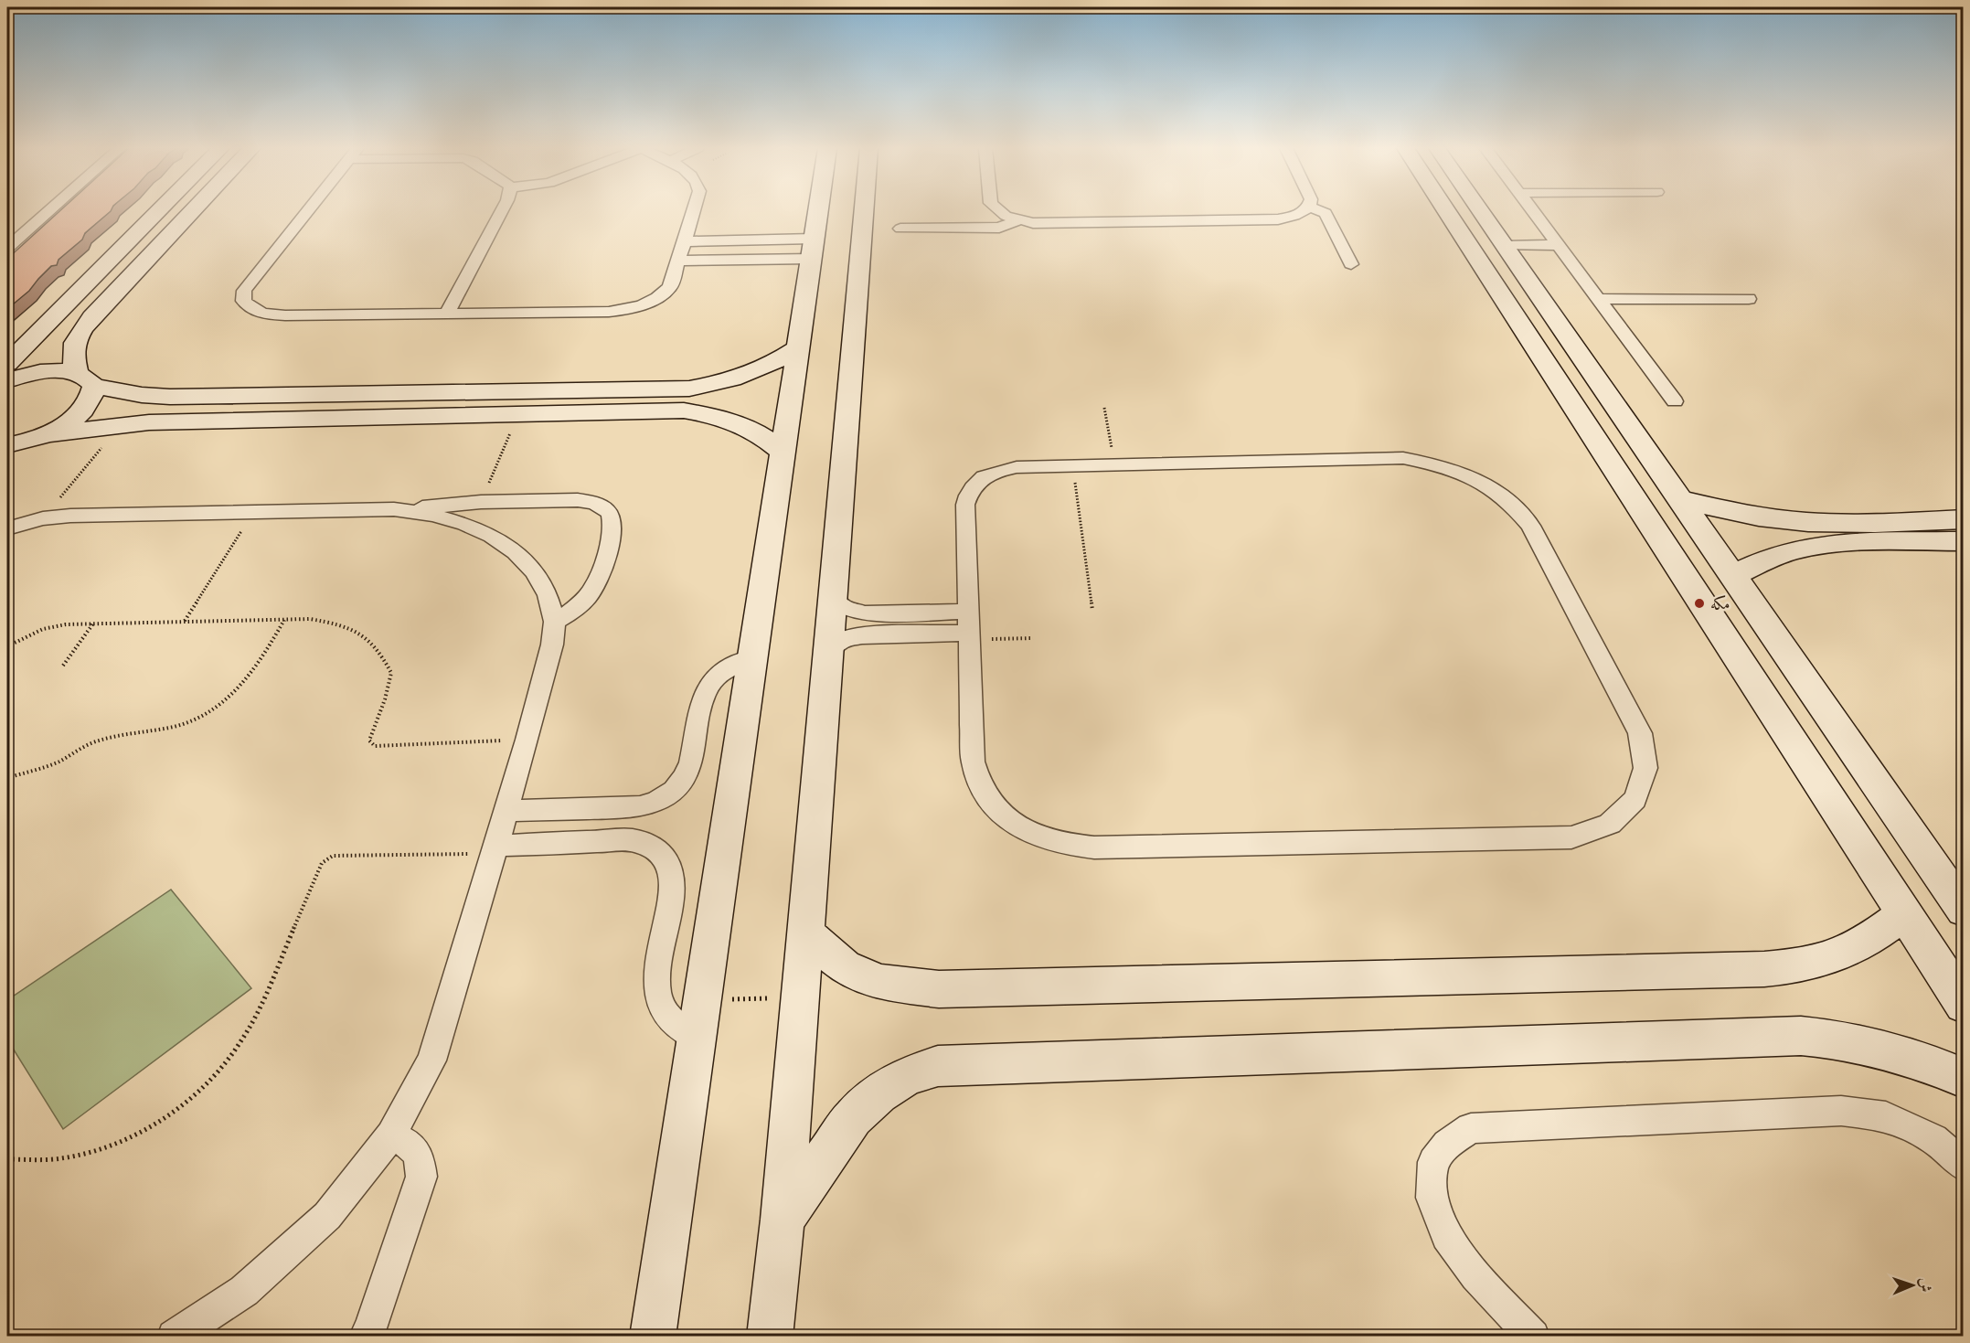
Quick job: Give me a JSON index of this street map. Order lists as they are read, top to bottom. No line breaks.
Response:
{"places":["مكه"],"north":"right"}
